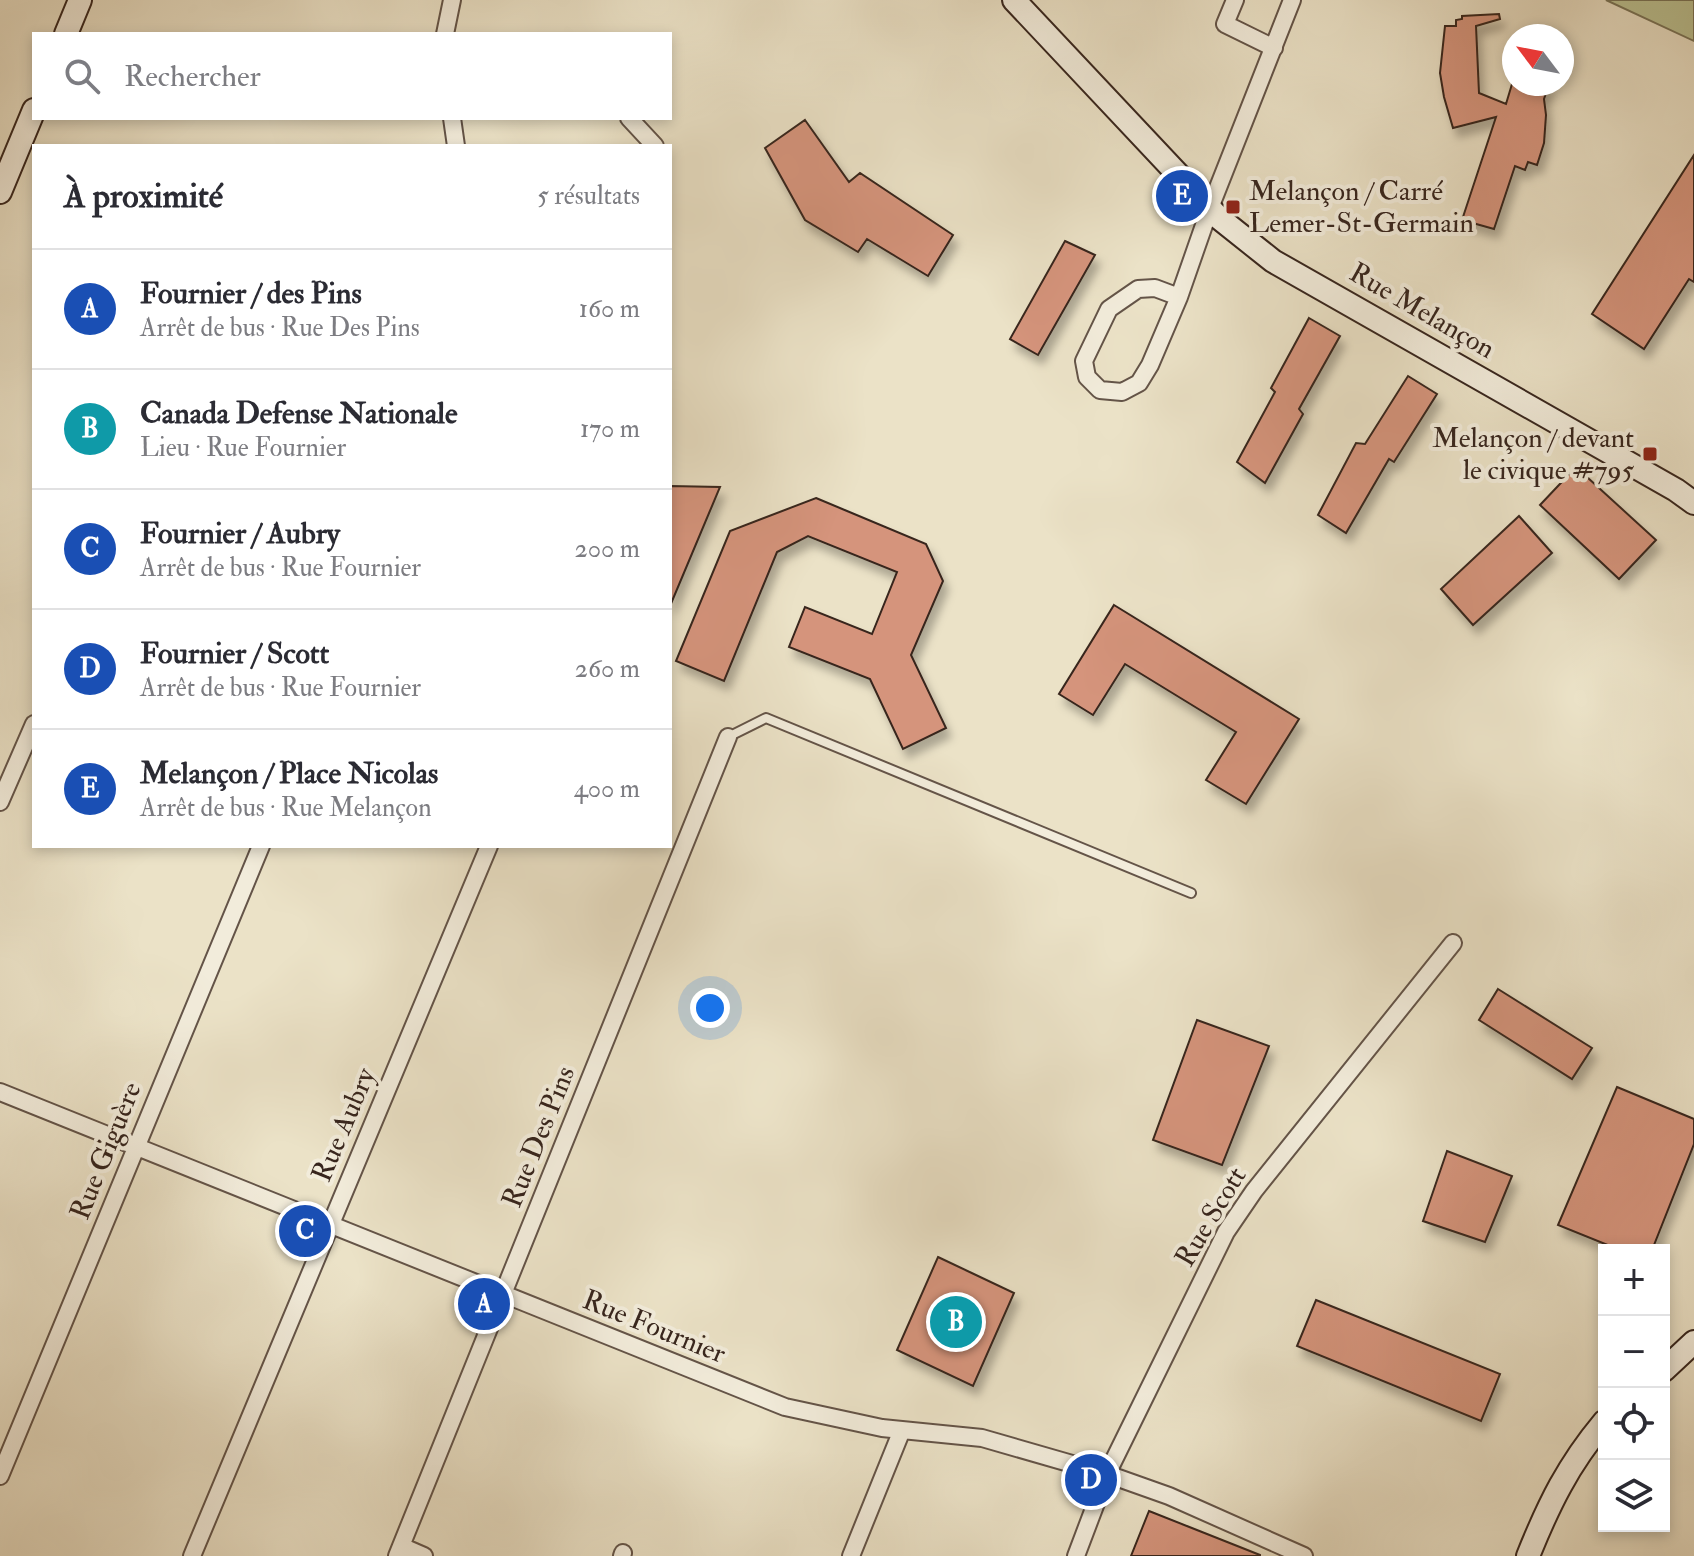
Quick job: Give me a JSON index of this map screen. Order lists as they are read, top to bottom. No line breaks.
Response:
{"streets":{"street":["Rue Melançon","Rue Aubry","Rue Des Pins","Rue Giguère","Rue Scott","Rue Fournier"]},"crossings":[["Rue Aubry","Rue Fournier"],["Rue Des Pins","Rue Fournier"],["Rue Giguère","Rue Fournier"],["Rue Scott","Rue Fournier"]],"places":{"transit":["Melançon / Carré Lemer-St-Germain","Melançon / devant le civique #795"]},"north":"top left","page":{"search":"Rechercher","heading":["À proximité","5 résultats"],"pins":["E","C","A","B","D"],"list":[{"mark":"A","name":"Fournier / des Pins","note":"Arrêt de bus · Rue Des Pins","value":"160 m"},{"mark":"B","name":"Canada Defense Nationale","note":"Lieu · Rue Fournier","value":"170 m"},{"mark":"C","name":"Fournier / Aubry","note":"Arrêt de bus · Rue Fournier","value":"200 m"},{"mark":"D","name":"Fournier / Scott","note":"Arrêt de bus · Rue Fournier","value":"260 m"},{"mark":"E","name":"Melançon / Place Nicolas","note":"Arrêt de bus · Rue Melançon","value":"400 m"}],"map_buttons":["+","−"]}}
